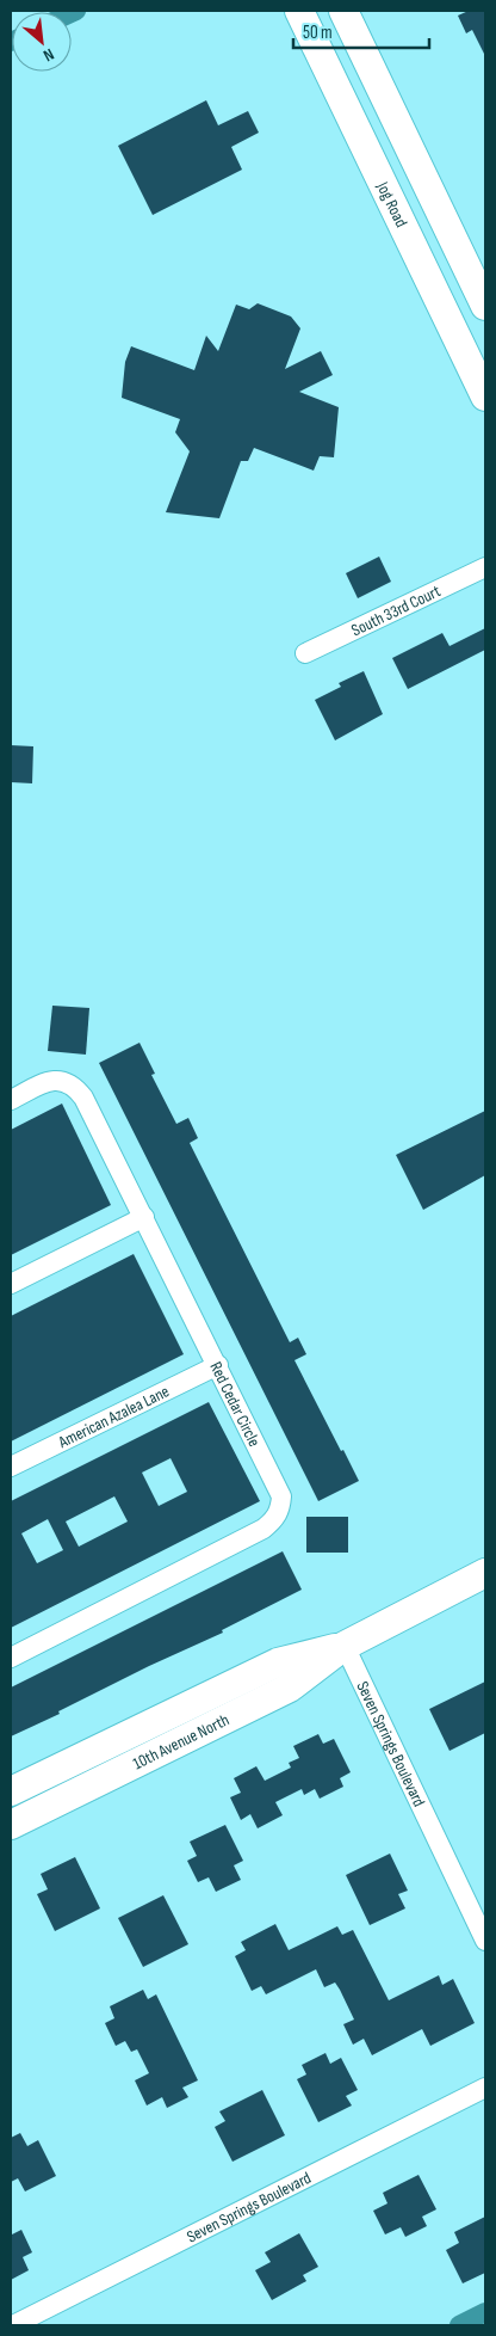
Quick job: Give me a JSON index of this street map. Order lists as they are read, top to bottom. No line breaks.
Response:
{"streets":{"street":["Jog Road","South 33rd Court","Red Cedar Circle","American Azalea Lane","10th Avenue North","Seven Springs Boulevard"]},"crossings":[["Red Cedar Circle","American Azalea Lane"],["10th Avenue North","Seven Springs Boulevard"]],"scale_bar":"50 m","north":"bottom right"}
